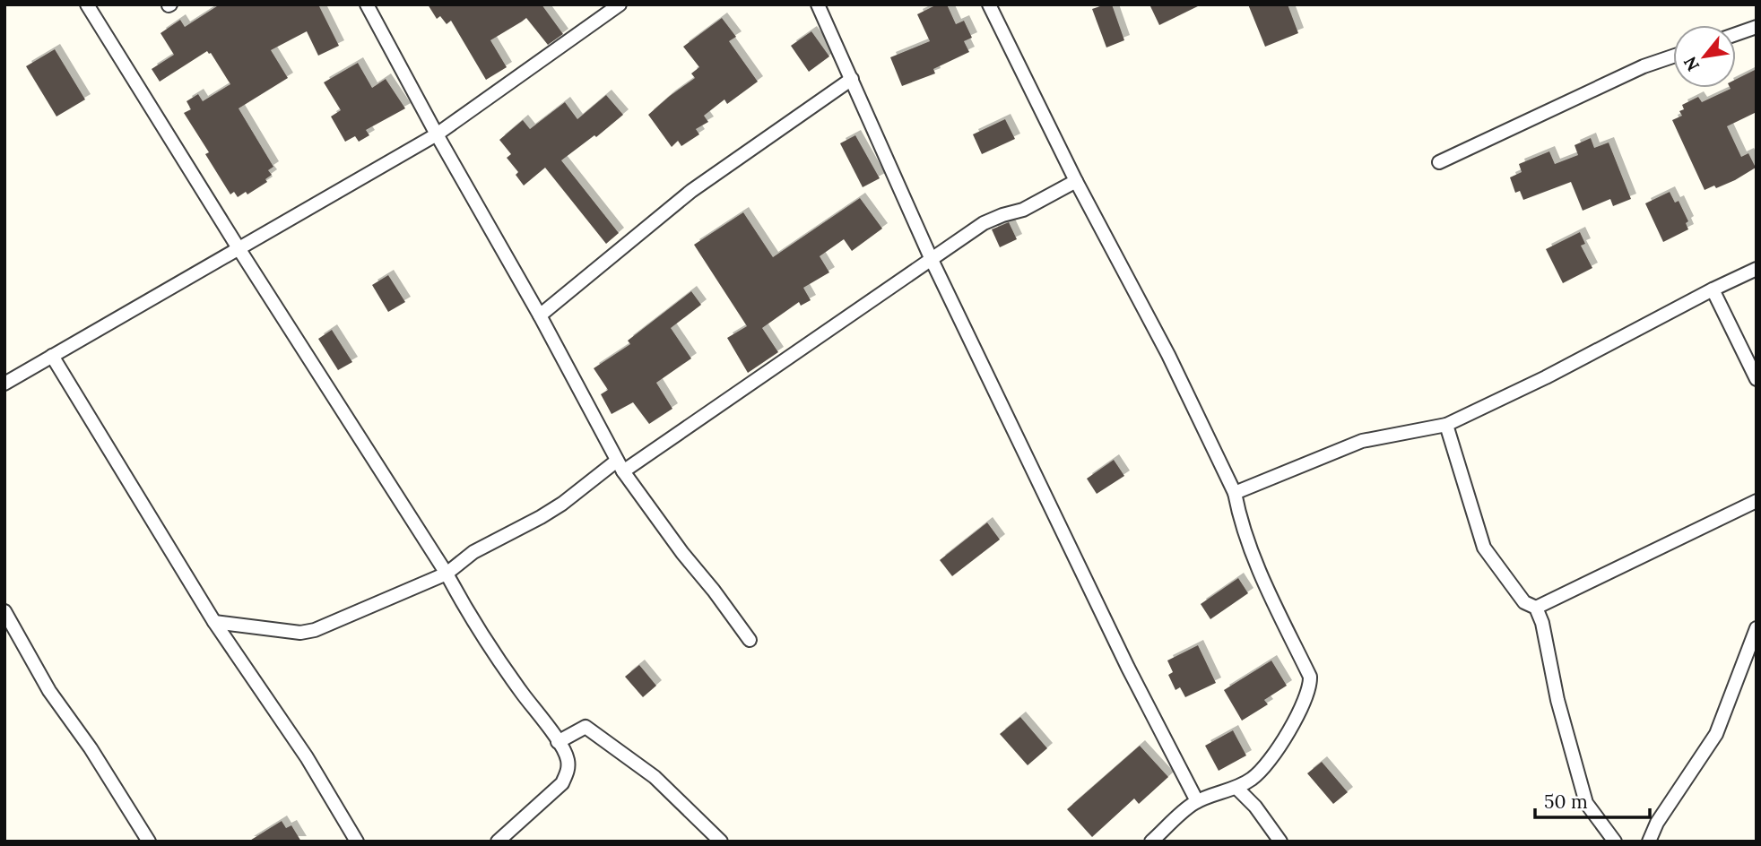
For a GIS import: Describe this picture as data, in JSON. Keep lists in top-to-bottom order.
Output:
{
  "scale_bar": "50 m",
  "north": "bottom left"
}
